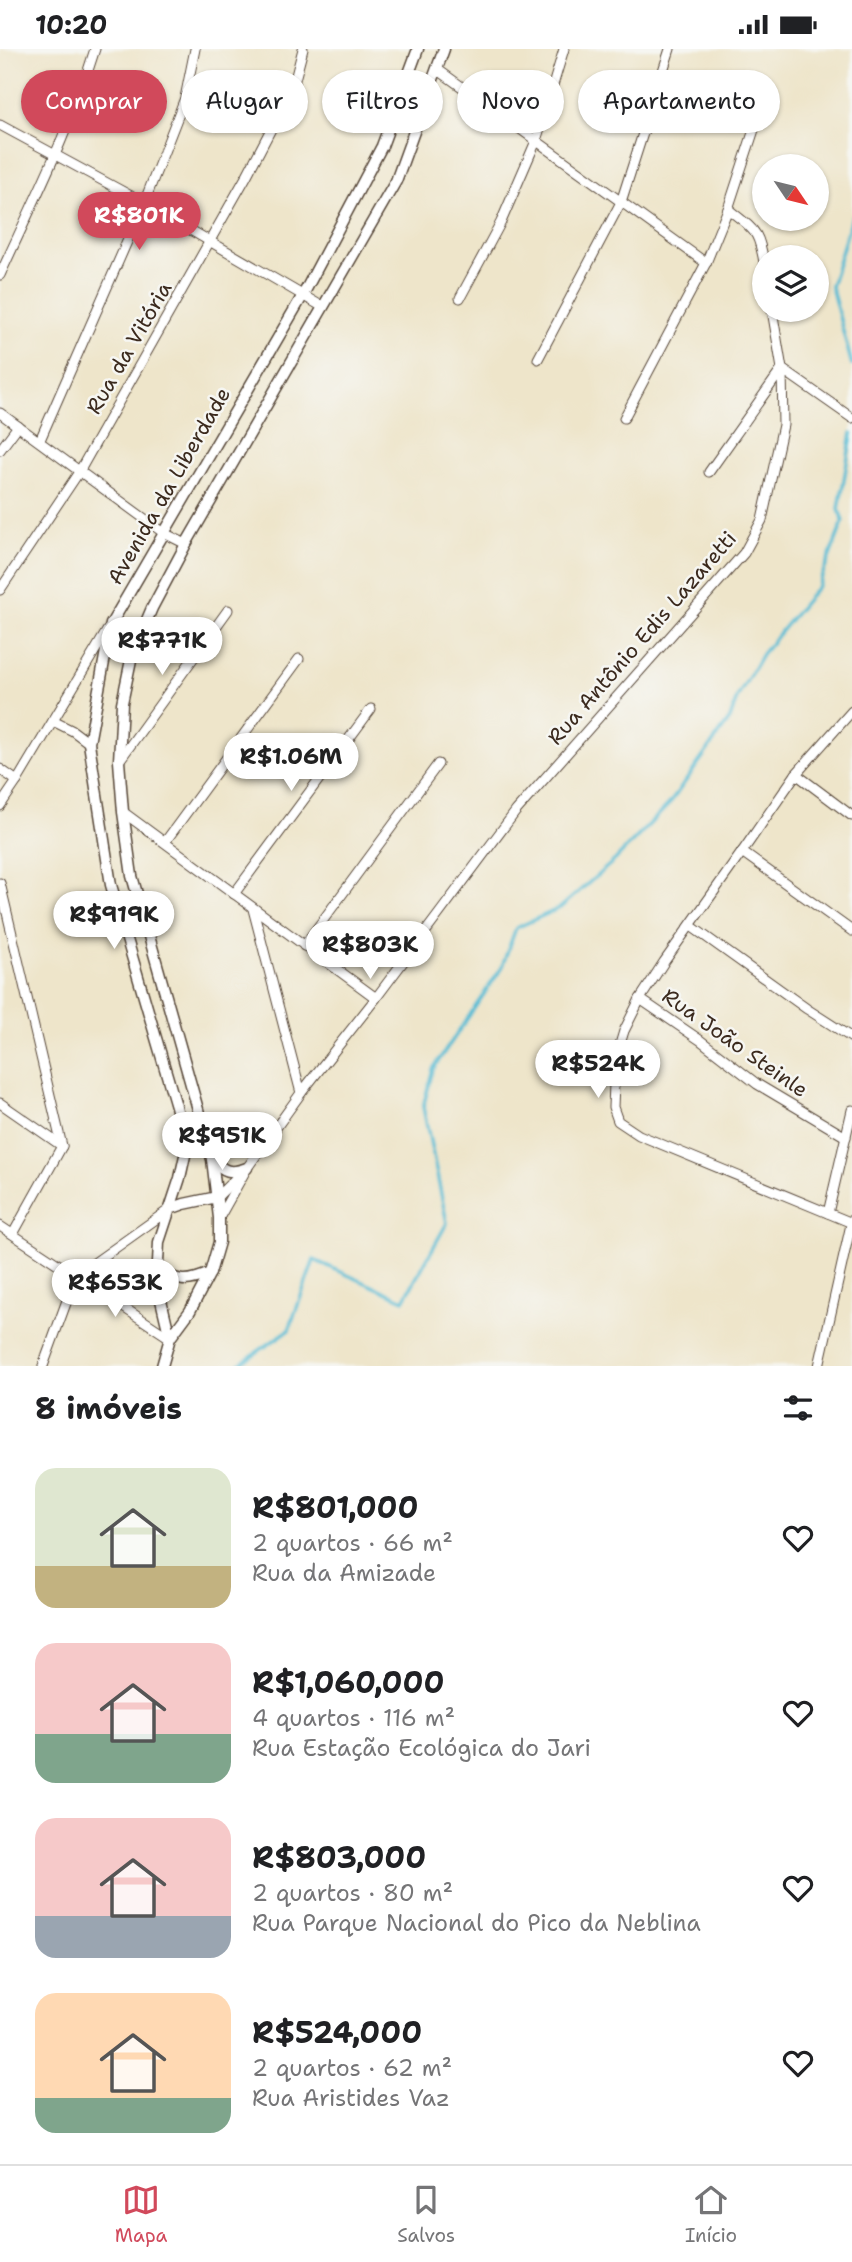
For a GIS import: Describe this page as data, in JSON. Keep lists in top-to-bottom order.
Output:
{
  "streets": {
    "street": [
      "Rua da Vitória",
      "Avenida da Liberdade",
      "Rua Antônio Edis Lazaretti",
      "Rua João Steinle"
    ]
  },
  "north": "bottom right",
  "page": {
    "status": "10:20",
    "chip": [
      "Comprar",
      "Alugar",
      "Filtros",
      "Novo",
      "Apartamento"
    ],
    "price": [
      "R$801K",
      "R$771K",
      "R$1.06M",
      "R$919K",
      "R$803K",
      "R$524K",
      "R$951K",
      "R$653K"
    ],
    "heading": "8 imóveis",
    "list": [
      {
        "name": "R$801,000",
        "note": "2 quartos · 66 m² · Rua da Amizade"
      },
      {
        "name": "R$1,060,000",
        "note": "4 quartos · 116 m² · Rua Estação Ecológica do Jari"
      },
      {
        "name": "R$803,000",
        "note": "2 quartos · 80 m² · Rua Parque Nacional do Pico da Neblina"
      },
      {
        "name": "R$524,000",
        "note": "2 quartos · 62 m² · Rua Aristides Vaz"
      }
    ],
    "tabs": ["Mapa", "Salvos", "Início"]
  }
}
